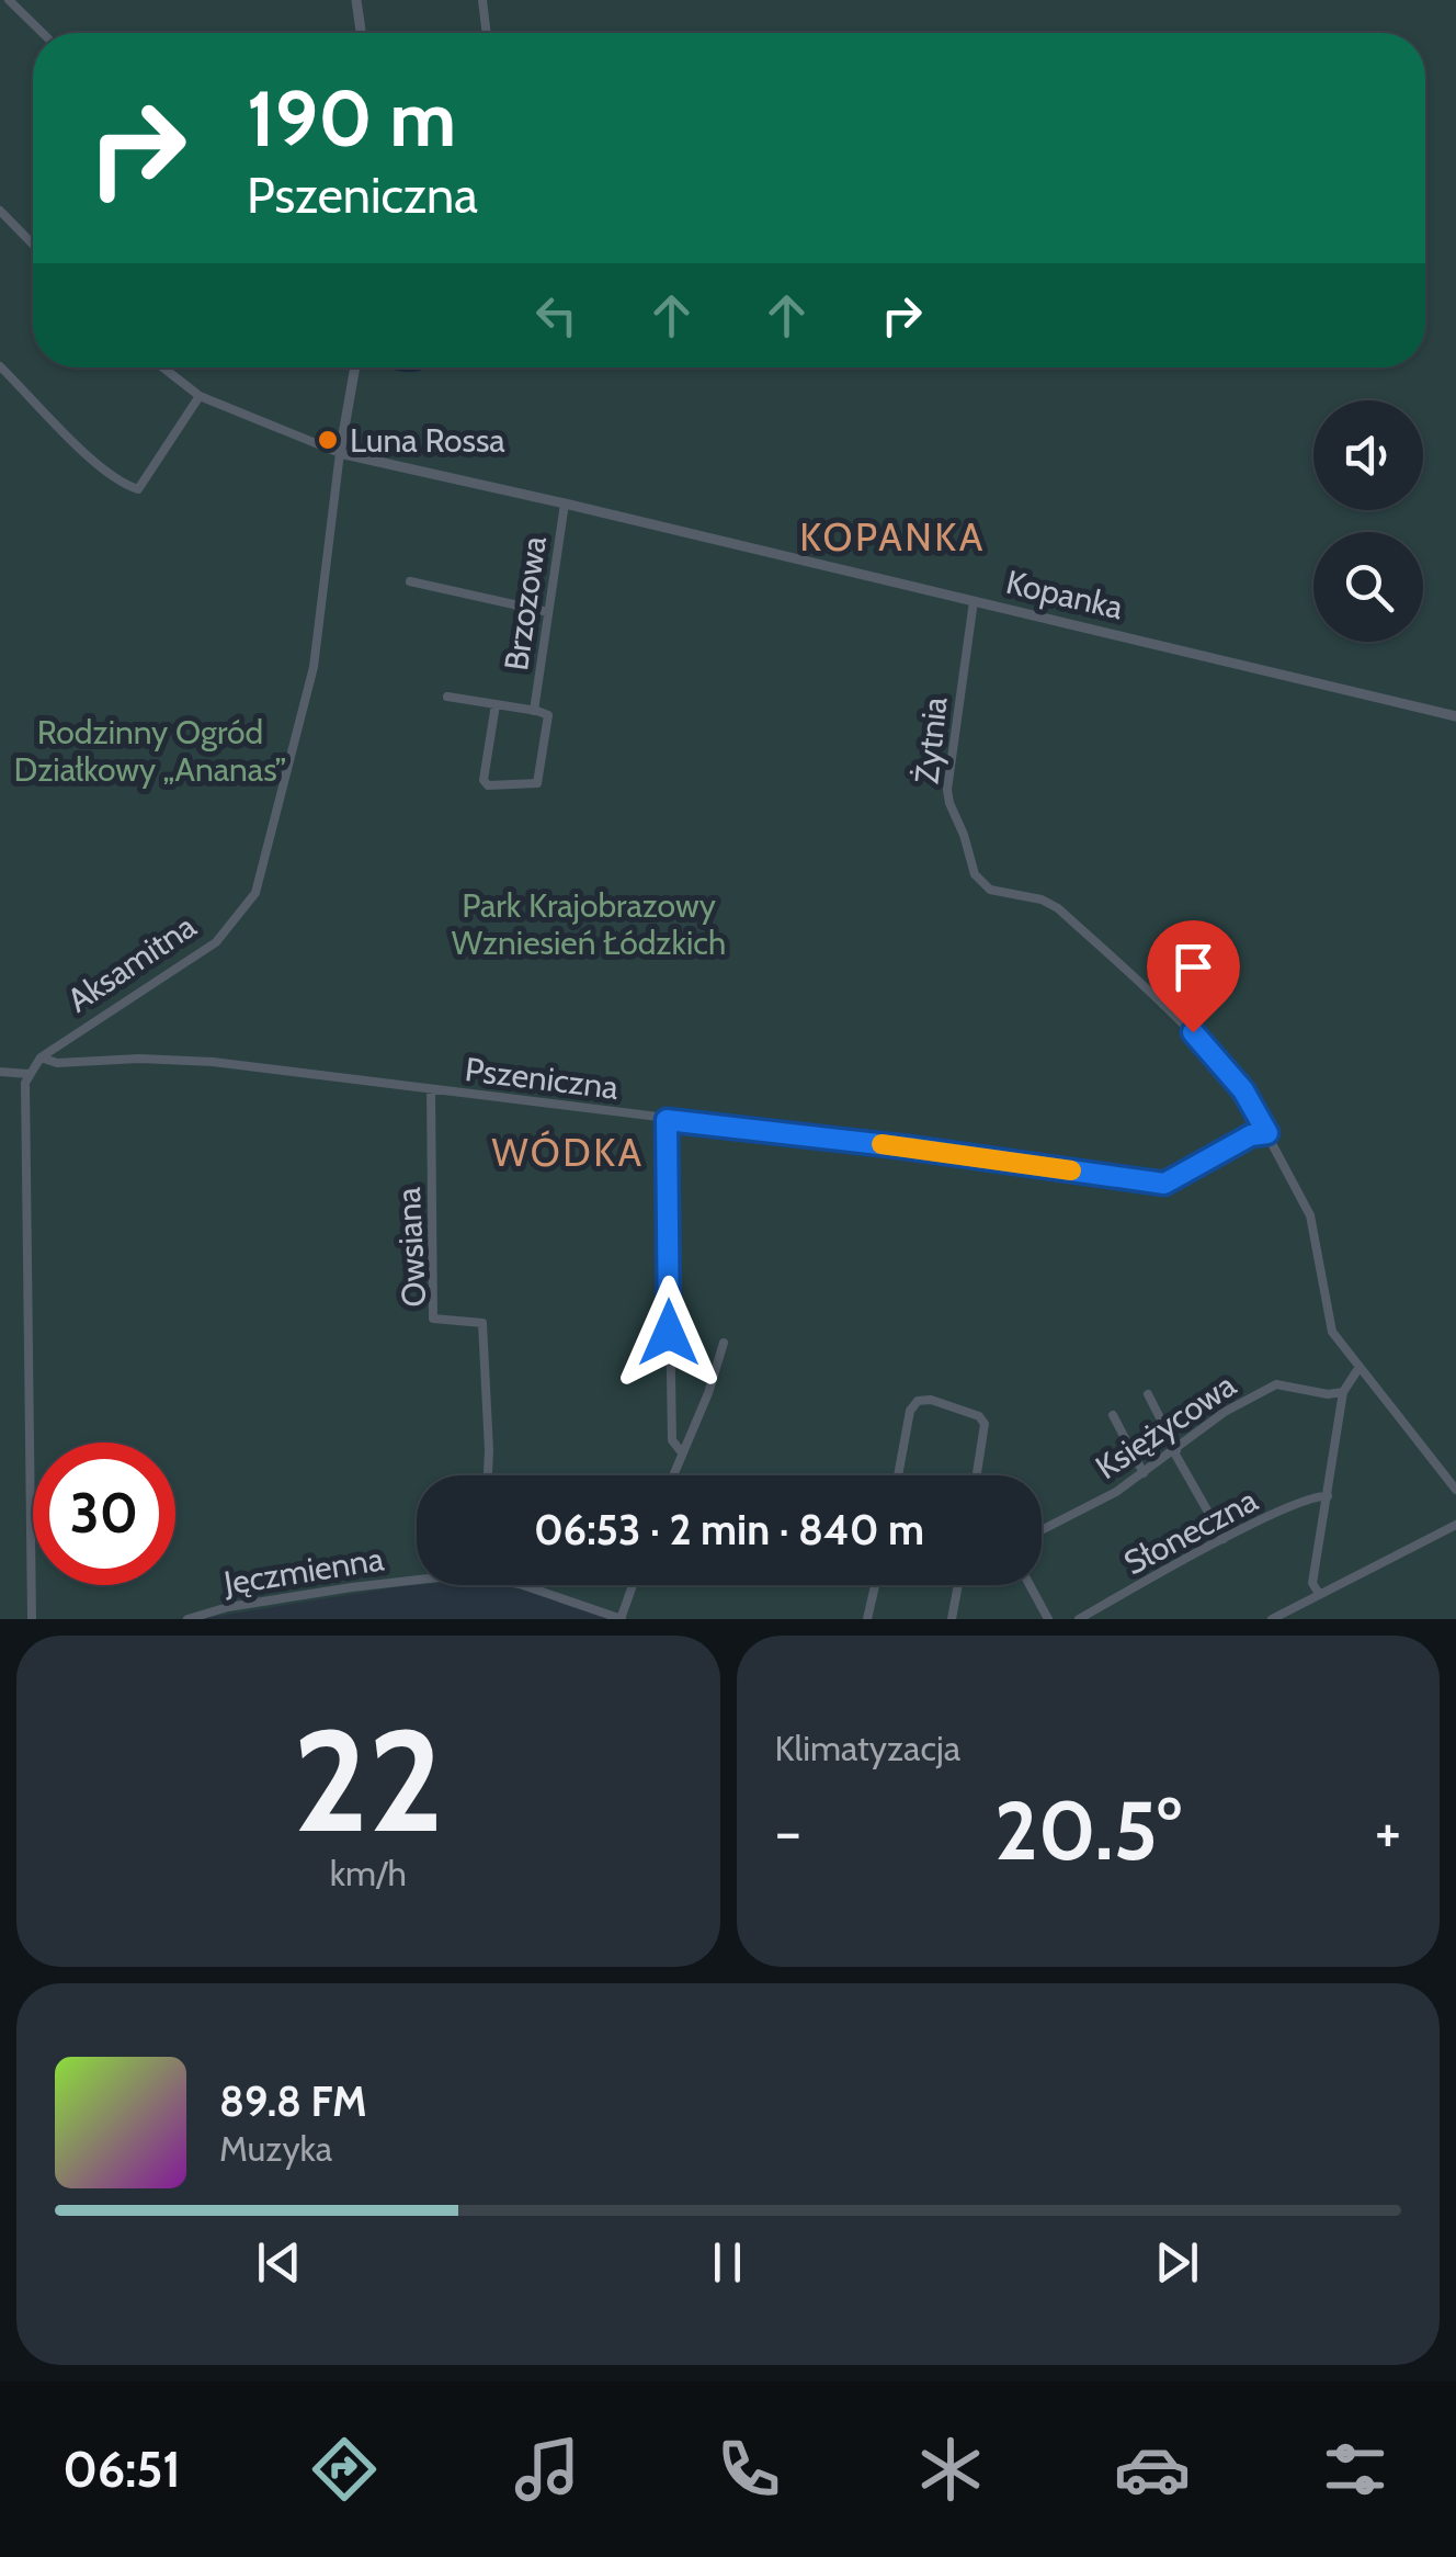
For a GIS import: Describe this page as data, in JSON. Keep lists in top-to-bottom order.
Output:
{
  "streets": {
    "street": [
      "Kopanka",
      "Brzozowa",
      "Żytnia",
      "Aksamitna",
      "Pszeniczna",
      "Owsiana",
      "Księżycowa",
      "Słoneczna",
      "Jęczmienna"
    ]
  },
  "crossings": [
    ["Kopanka", "Brzozowa"],
    ["Kopanka", "Żytnia"],
    ["Kopanka", "Aksamitna"],
    ["Żytnia", "Pszeniczna"],
    ["Aksamitna", "Pszeniczna"],
    ["Pszeniczna", "Owsiana"]
  ],
  "districts": ["KOPANKA", "WÓDKA"],
  "parks": ["Rodzinny Ogród Działkowy „Ananas”", "Park Krajobrazowy Wzniesień Łódzkich"],
  "places": ["Luna Rossa"],
  "page": {
    "turn": ["190 m", "Pszeniczna"],
    "limit": "30",
    "trip": "06:53 · 2 min · 840 m",
    "tile": [
      ["22", "km/h"],
      "Klimatyzacja"
    ],
    "heat": ["−", "20.5°", "+"],
    "song": ["89.8 FM", "Muzyka"],
    "tabs": "06:51"
  }
}
